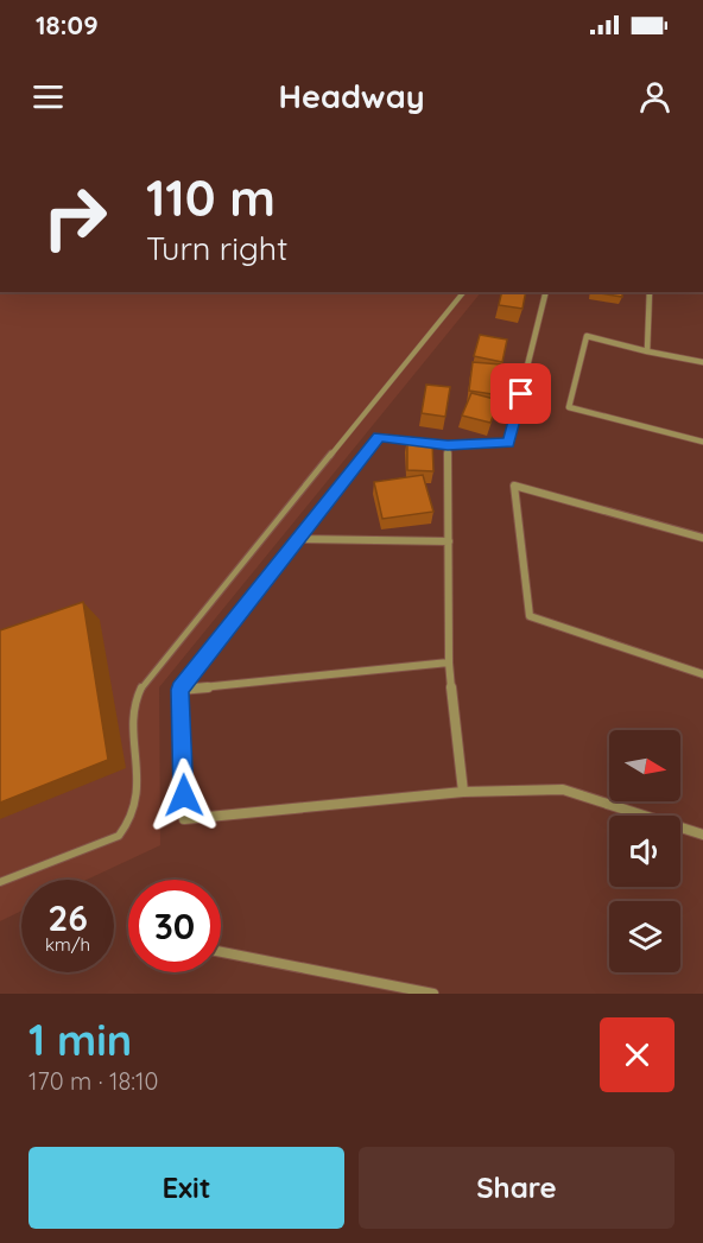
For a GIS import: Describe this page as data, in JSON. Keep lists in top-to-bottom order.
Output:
{
  "north": "right",
  "page": {
    "status": "18:09",
    "header": "Headway",
    "turn": ["110 m", "Turn right"],
    "speed": "26 km/h",
    "limit": "30",
    "heading": ["1 min", "170 m · 18:10"],
    "buttons": ["Exit", "Share"]
  }
}
